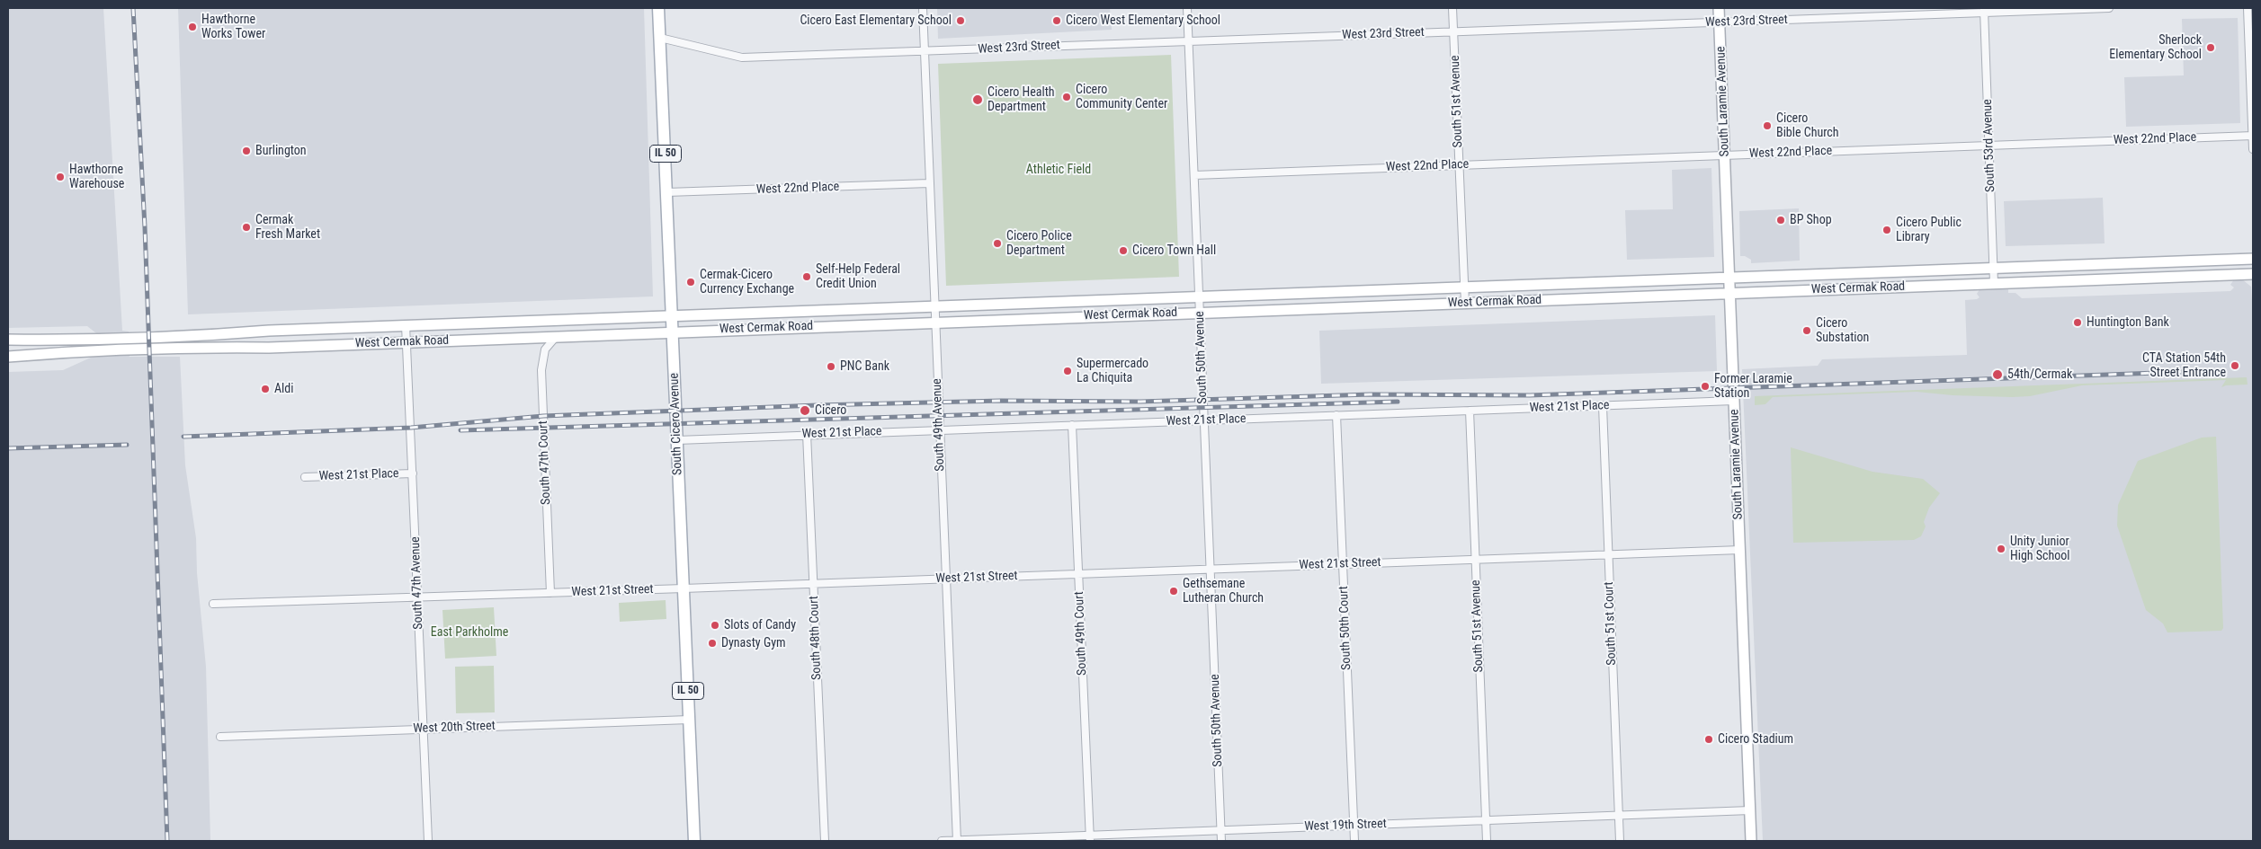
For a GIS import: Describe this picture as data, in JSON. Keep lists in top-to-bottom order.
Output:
{
  "streets": {
    "main road": [
      "South Laramie Avenue",
      "IL 50",
      "West Cermak Road",
      "South Cicero Avenue"
    ],
    "street": [
      "West 23rd Street",
      "South 51st Avenue",
      "West 22nd Place",
      "South 53rd Avenue",
      "South 50th Avenue",
      "West 21st Place",
      "South 49th Avenue",
      "South 47th Court",
      "West 21st Street",
      "South 47th Avenue",
      "South 51st Court",
      "South 50th Court",
      "South 49th Court",
      "South 48th Court",
      "West 20th Street",
      "West 19th Street"
    ]
  },
  "crossings": [
    ["West 23rd Street", "South 51st Avenue"],
    ["West 23rd Street", "South Laramie Avenue"],
    ["West 23rd Street", "South 53rd Avenue"],
    ["West 23rd Street", "South 50th Avenue"],
    ["West 23rd Street", "South Cicero Avenue"],
    ["West 23rd Street", "South 49th Avenue"],
    ["South 51st Avenue", "West 22nd Place"],
    ["South 51st Avenue", "West Cermak Road"],
    ["South 51st Avenue", "West 21st Place"],
    ["South 51st Avenue", "West 21st Street"],
    ["South 51st Avenue", "West 19th Street"],
    ["South Laramie Avenue", "West 22nd Place"],
    ["South Laramie Avenue", "West Cermak Road"],
    ["South Laramie Avenue", "West 21st Place"],
    ["South Laramie Avenue", "West 21st Street"],
    ["South Laramie Avenue", "West 19th Street"],
    ["West 22nd Place", "South 53rd Avenue"],
    ["West 22nd Place", "South 50th Avenue"],
    ["West 22nd Place", "South Cicero Avenue"],
    ["West 22nd Place", "South 49th Avenue"],
    ["South 53rd Avenue", "West Cermak Road"],
    ["West Cermak Road", "South 50th Avenue"],
    ["West Cermak Road", "South Cicero Avenue"],
    ["West Cermak Road", "South 49th Avenue"],
    ["West Cermak Road", "South 47th Court"],
    ["West Cermak Road", "South 47th Avenue"],
    ["South 50th Avenue", "West 21st Place"],
    ["South 50th Avenue", "West 21st Street"],
    ["South 50th Avenue", "West 19th Street"],
    ["West 21st Place", "South Cicero Avenue"],
    ["West 21st Place", "South 49th Avenue"],
    ["West 21st Place", "South 47th Avenue"],
    ["West 21st Place", "South 51st Court"],
    ["West 21st Place", "South 50th Court"],
    ["West 21st Place", "South 49th Court"],
    ["West 21st Place", "South 48th Court"],
    ["South Cicero Avenue", "West 21st Street"],
    ["South Cicero Avenue", "West 20th Street"],
    ["South 49th Avenue", "West 21st Street"],
    ["South 49th Avenue", "West 19th Street"],
    ["South 47th Court", "West 21st Street"],
    ["West 21st Street", "South 47th Avenue"],
    ["West 21st Street", "South 51st Court"],
    ["West 21st Street", "South 50th Court"],
    ["West 21st Street", "South 49th Court"],
    ["West 21st Street", "South 48th Court"],
    ["South 47th Avenue", "West 20th Street"],
    ["South 51st Court", "West 19th Street"],
    ["South 50th Court", "West 19th Street"],
    ["South 49th Court", "West 19th Street"]
  ],
  "parks": ["Athletic Field", "East Parkholme"],
  "places": [
    "Cicero East Elementary School",
    "Cicero West Elementary School",
    "Hawthorne Works Tower",
    "Sherlock Elementary School",
    "Cicero Community Center",
    "Cicero Health Department",
    "Cicero Bible Church",
    "Burlington",
    "Hawthorne Warehouse",
    "BP Shop",
    "Cermak Fresh Market",
    "Cicero Public Library",
    "Cicero Police Department",
    "Cicero Town Hall",
    "Self-Help Federal Credit Union",
    "Cermak-Cicero Currency Exchange",
    "Huntington Bank",
    "Cicero Substation",
    "CTA Station 54th Street Entrance",
    "PNC Bank",
    "Supermercado La Chiquita",
    "54th/Cermak",
    "Former Laramie Station",
    "Aldi",
    "Cicero",
    "Unity Junior High School",
    "Gethsemane Lutheran Church",
    "Slots of Candy",
    "Dynasty Gym",
    "Cicero Stadium"
  ]
}
